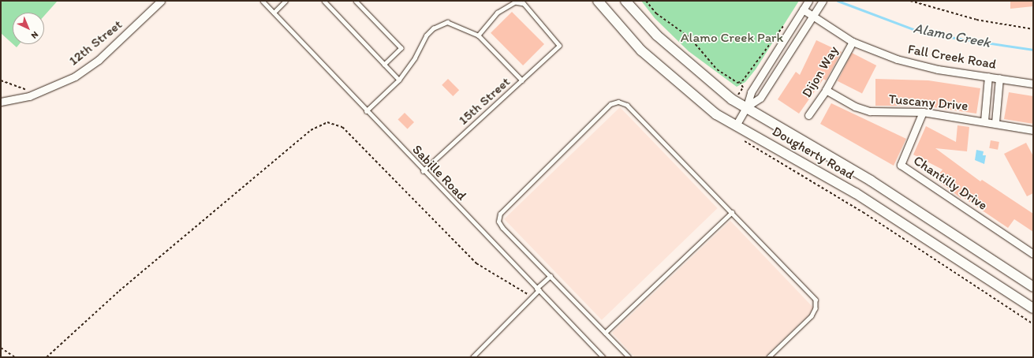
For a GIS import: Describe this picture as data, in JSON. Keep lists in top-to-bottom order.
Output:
{
  "streets": {
    "main road": ["Dougherty Road"],
    "street": [
      "12th Street",
      "Fall Creek Road",
      "Dijon Way",
      "Tuscany Drive",
      "Chantilly Drive"
    ],
    "lane": ["15th Street", "Sabille Road"]
  },
  "crossings": [
    ["Fall Creek Road", "Dijon Way"],
    ["Dijon Way", "Tuscany Drive"],
    ["15th Street", "Sabille Road"],
    ["Tuscany Drive", "Chantilly Drive"]
  ],
  "water": ["Alamo Creek"],
  "parks": ["Alamo Creek Park"],
  "north": "bottom right"
}
